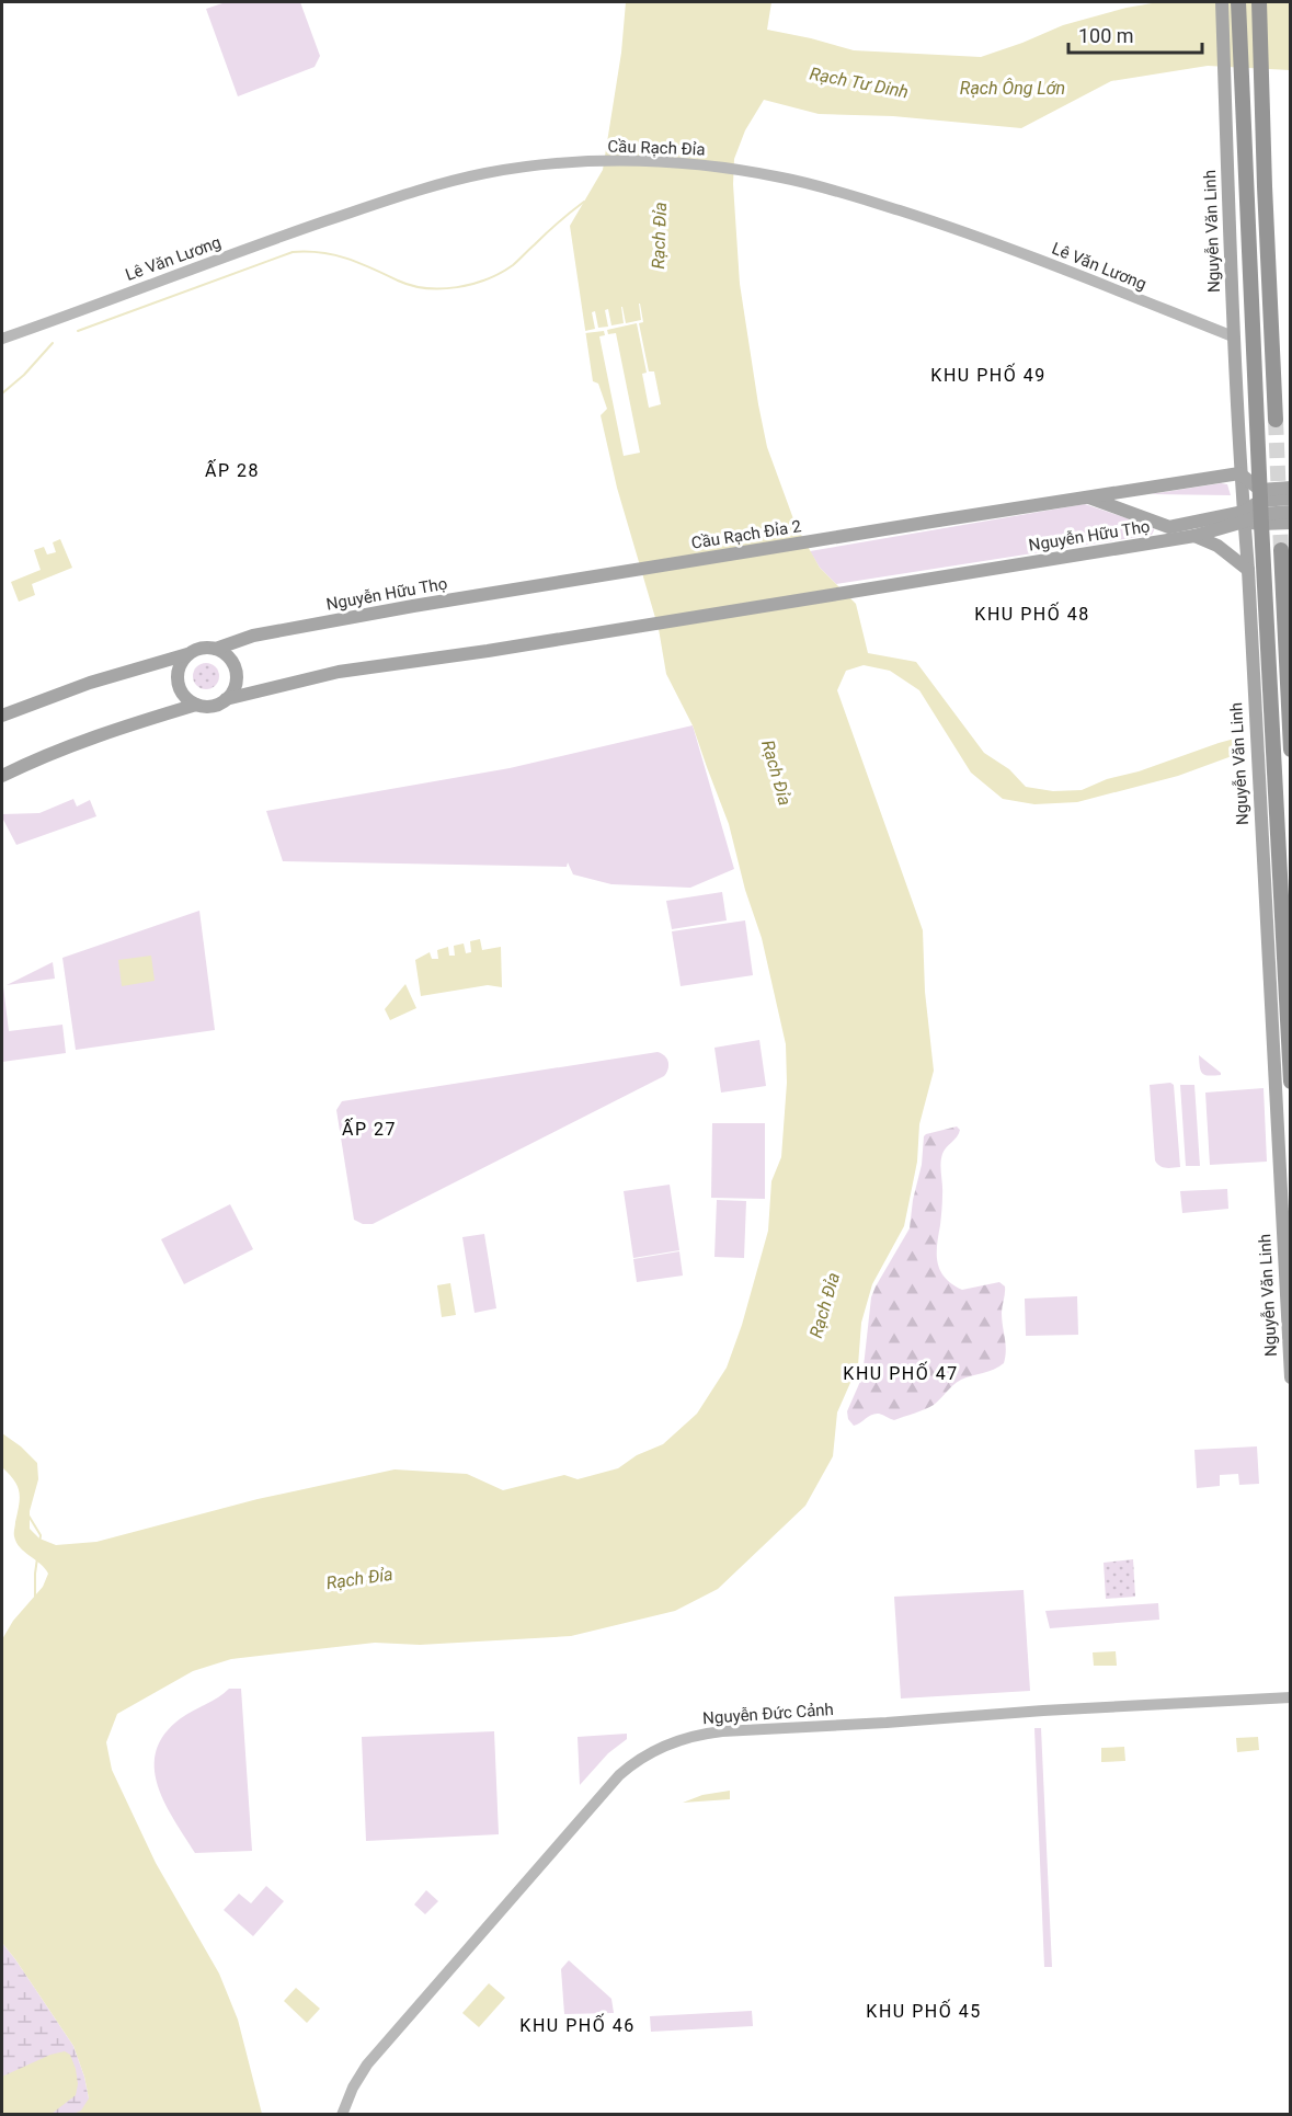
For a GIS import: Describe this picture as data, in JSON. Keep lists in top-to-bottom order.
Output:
{
  "streets": {
    "highway": ["Nguyễn Văn Linh"],
    "main road": [
      "Cầu Rạch Đỉa",
      "Lê Văn Lương",
      "Cầu Rạch Đỉa 2",
      "Nguyễn Hữu Thọ",
      "Nguyễn Đức Cảnh"
    ]
  },
  "crossings": [
    ["Cầu Rạch Đỉa", "Lê Văn Lương"],
    ["Nguyễn Văn Linh", "Lê Văn Lương"],
    ["Nguyễn Văn Linh", "Nguyễn Hữu Thọ"],
    ["Cầu Rạch Đỉa 2", "Nguyễn Hữu Thọ"]
  ],
  "districts": [
    "KHU PHỐ 49",
    "ẤP 28",
    "KHU PHỐ 48",
    "ẤP 27",
    "KHU PHỐ 47",
    "KHU PHỐ 45",
    "KHU PHỐ 46"
  ],
  "water": ["Rạch Tư Dinh", "Rạch Ông Lớn", "Rạch Đỉa"],
  "scale_bar": "100 m"
}
